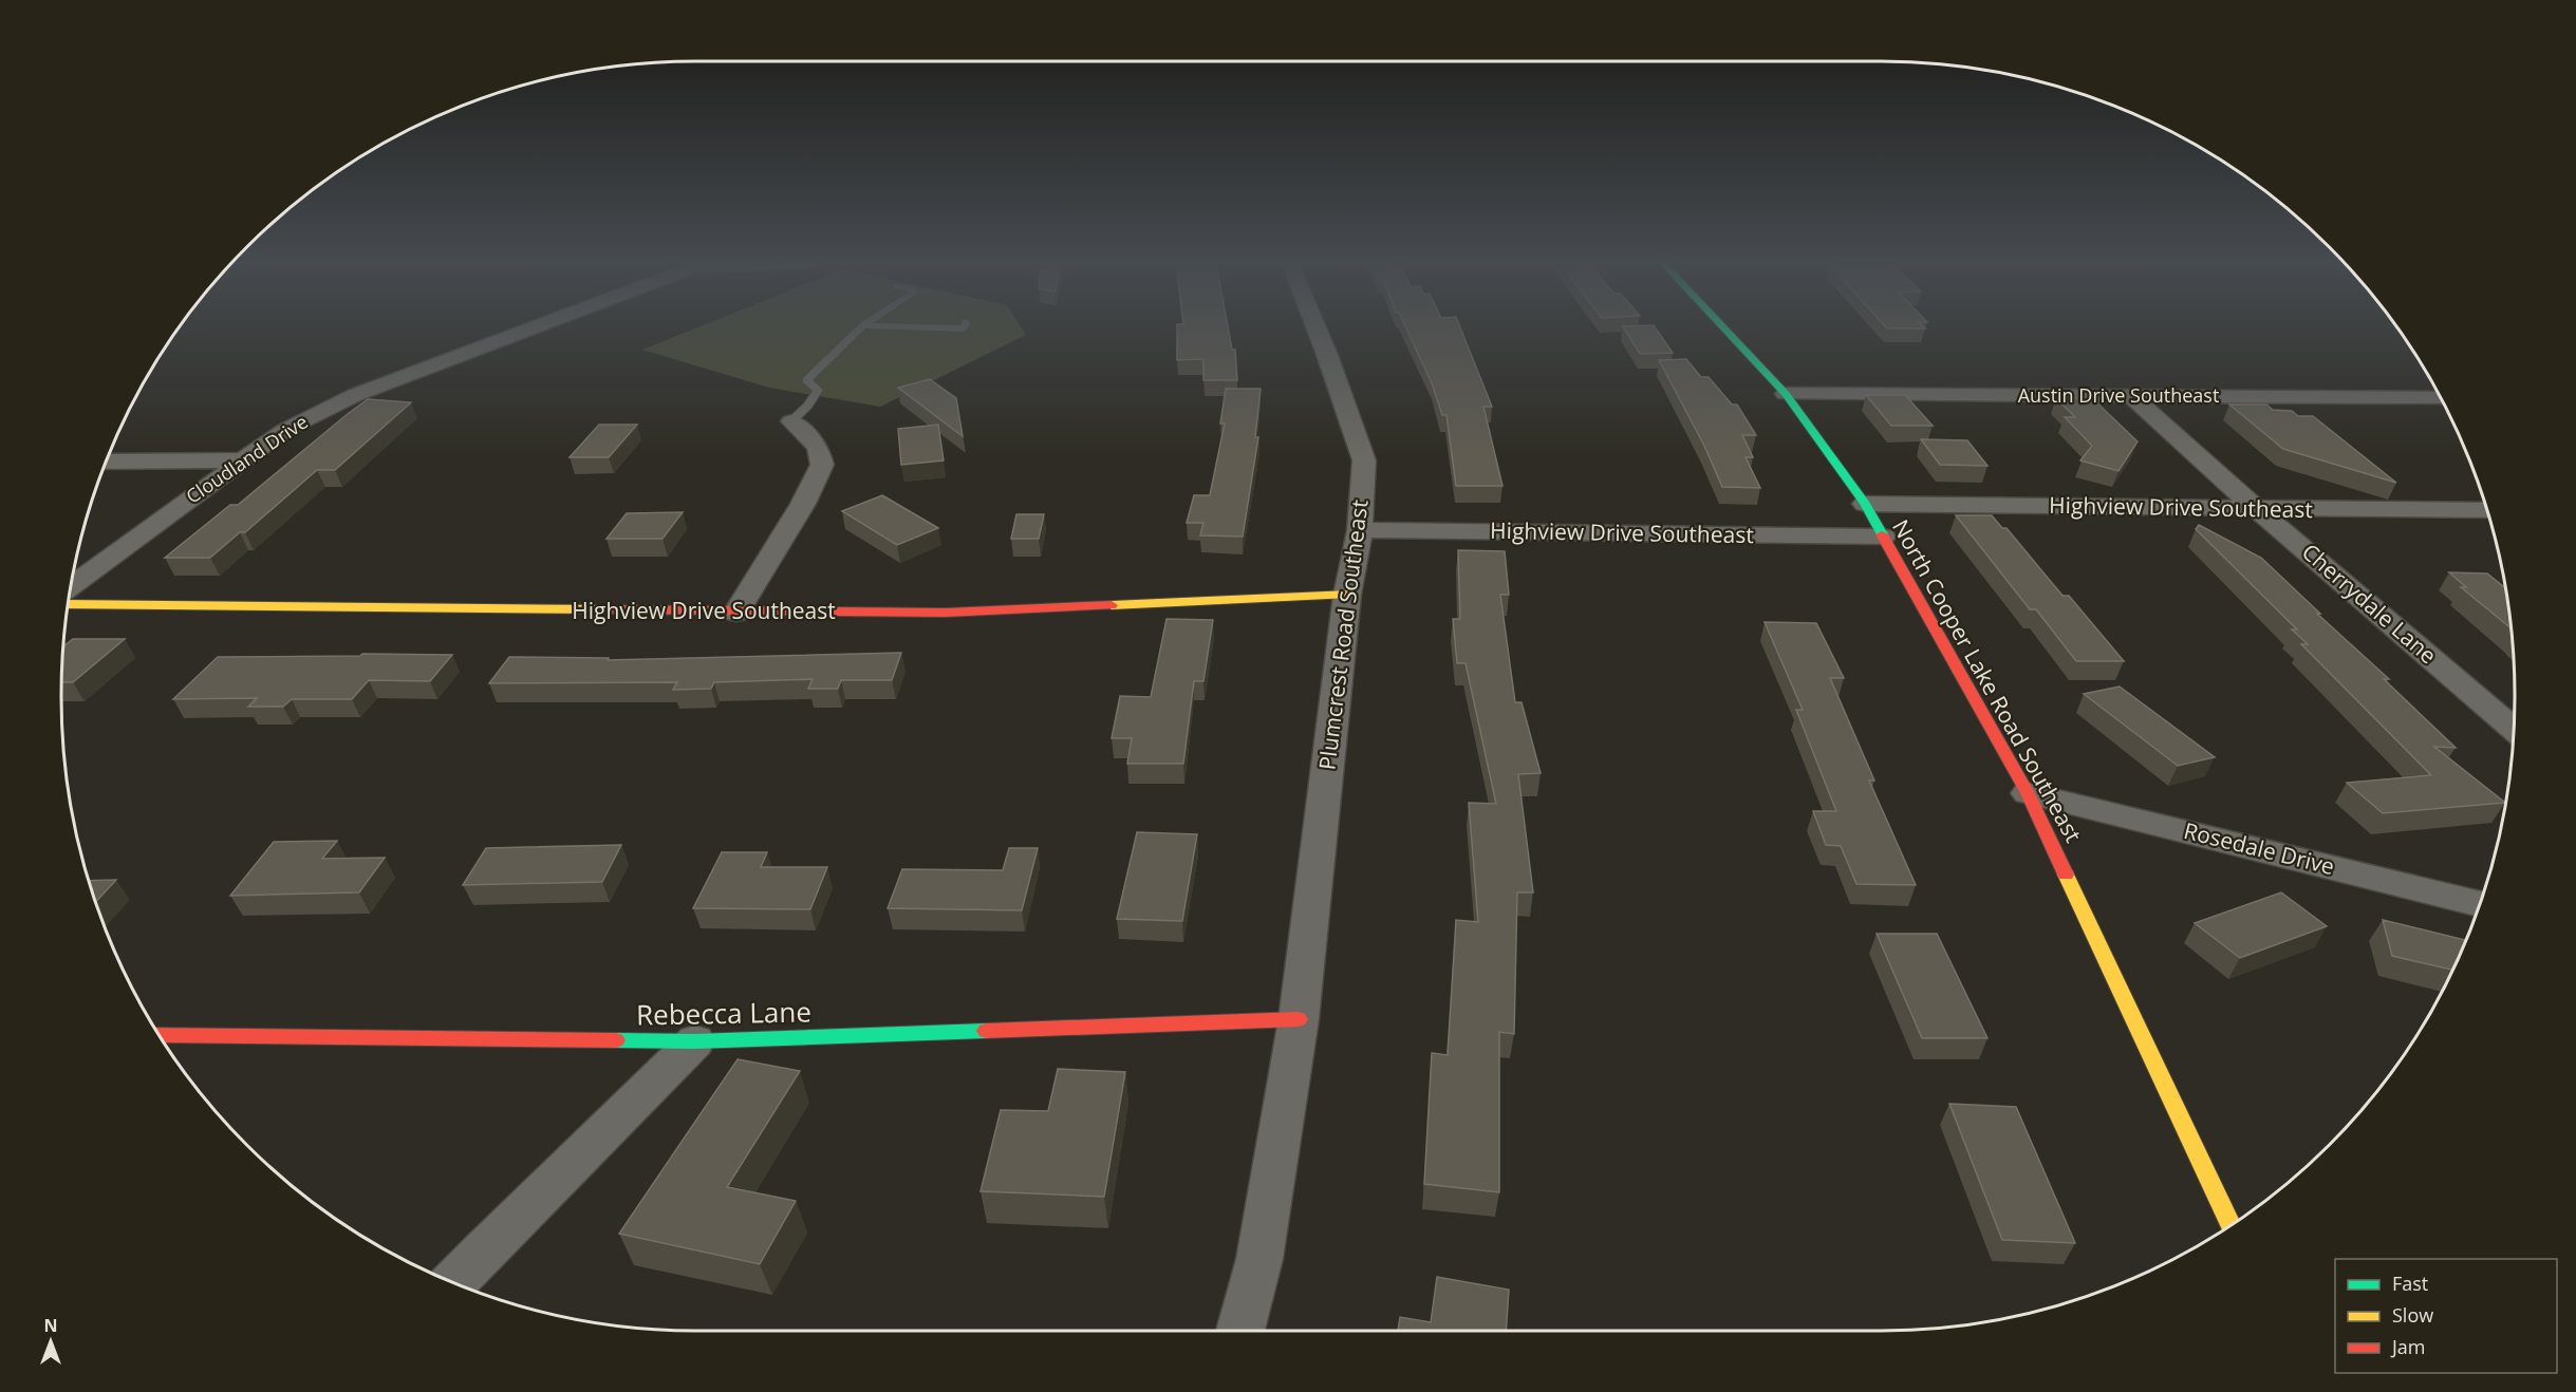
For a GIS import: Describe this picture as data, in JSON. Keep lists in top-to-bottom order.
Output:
{
  "streets": {
    "street": [
      "Austin Drive Southeast",
      "Cloudland Drive",
      "Highview Drive Southeast",
      "Cherrydale Lane",
      "Plumcrest Road Southeast",
      "North Cooper Lake Road Southeast",
      "Rosedale Drive",
      "Rebecca Lane"
    ]
  },
  "crossings": [
    ["Austin Drive Southeast", "Cherrydale Lane"],
    ["Austin Drive Southeast", "North Cooper Lake Road Southeast"],
    ["Highview Drive Southeast", "Cherrydale Lane"],
    ["Highview Drive Southeast", "Plumcrest Road Southeast"],
    ["Highview Drive Southeast", "North Cooper Lake Road Southeast"],
    ["Plumcrest Road Southeast", "Rebecca Lane"],
    ["North Cooper Lake Road Southeast", "Rosedale Drive"]
  ],
  "legend": ["Fast", "Slow", "Jam"],
  "north": "top"
}
